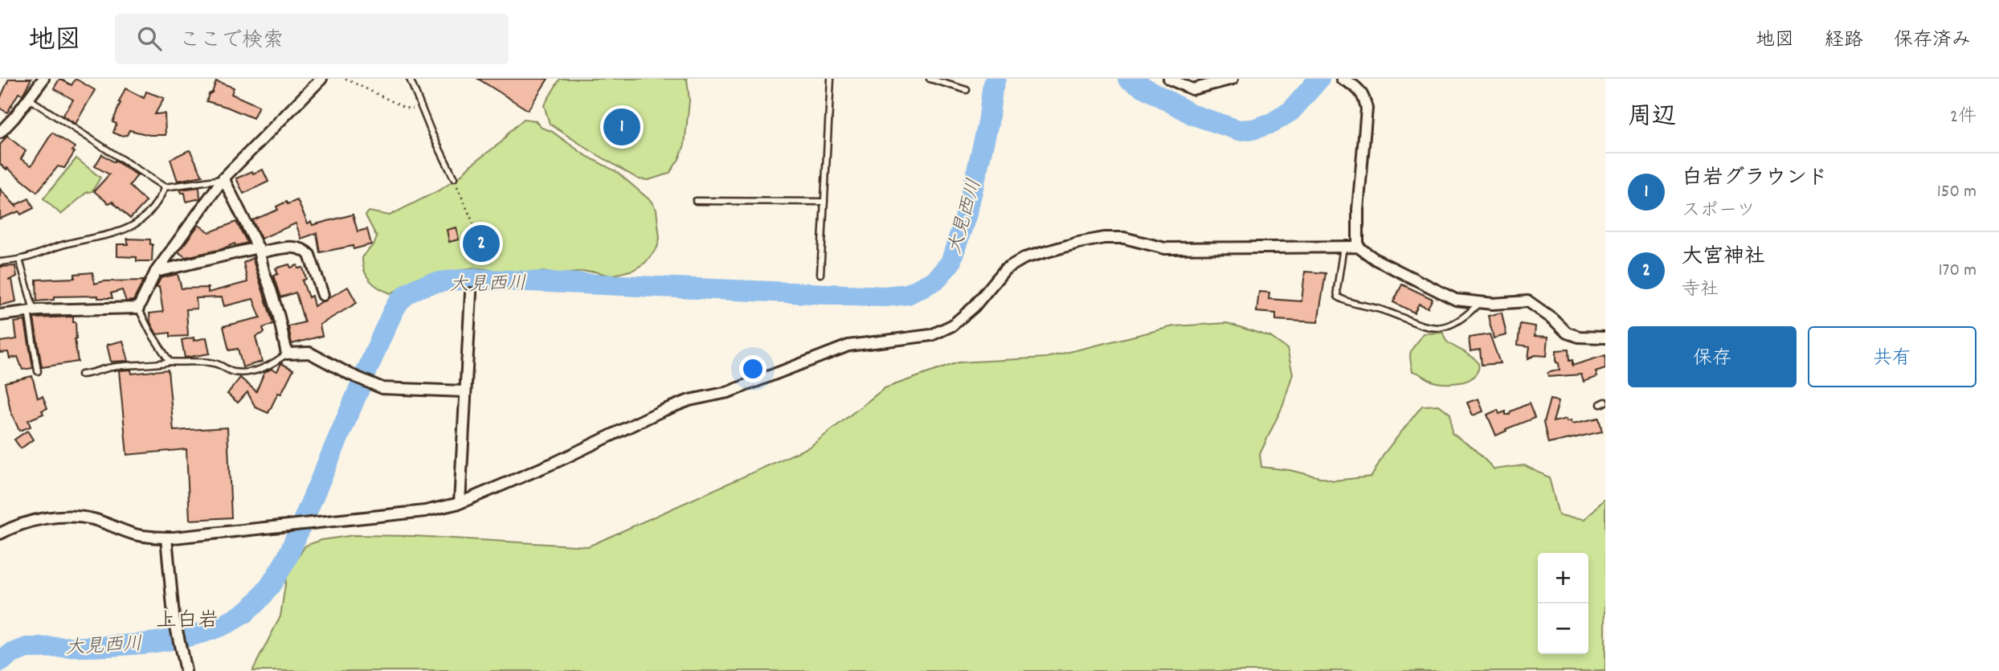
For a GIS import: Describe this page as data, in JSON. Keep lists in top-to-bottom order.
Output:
{
  "districts": ["上白岩"],
  "water": ["大見西川"],
  "page": {
    "header": "地図",
    "search": "ここで検索",
    "nav": ["地図", "経路", "保存済み"],
    "heading": ["周辺", "2件"],
    "pins": ["1", "2"],
    "list": [
      {
        "mark": "1",
        "name": "白岩グラウンド",
        "note": "スポーツ",
        "value": "150 m"
      },
      {
        "mark": "2",
        "name": "大宮神社",
        "note": "寺社",
        "value": "170 m"
      }
    ],
    "buttons": ["保存", "共有"],
    "map_buttons": ["+", "−"]
  }
}
